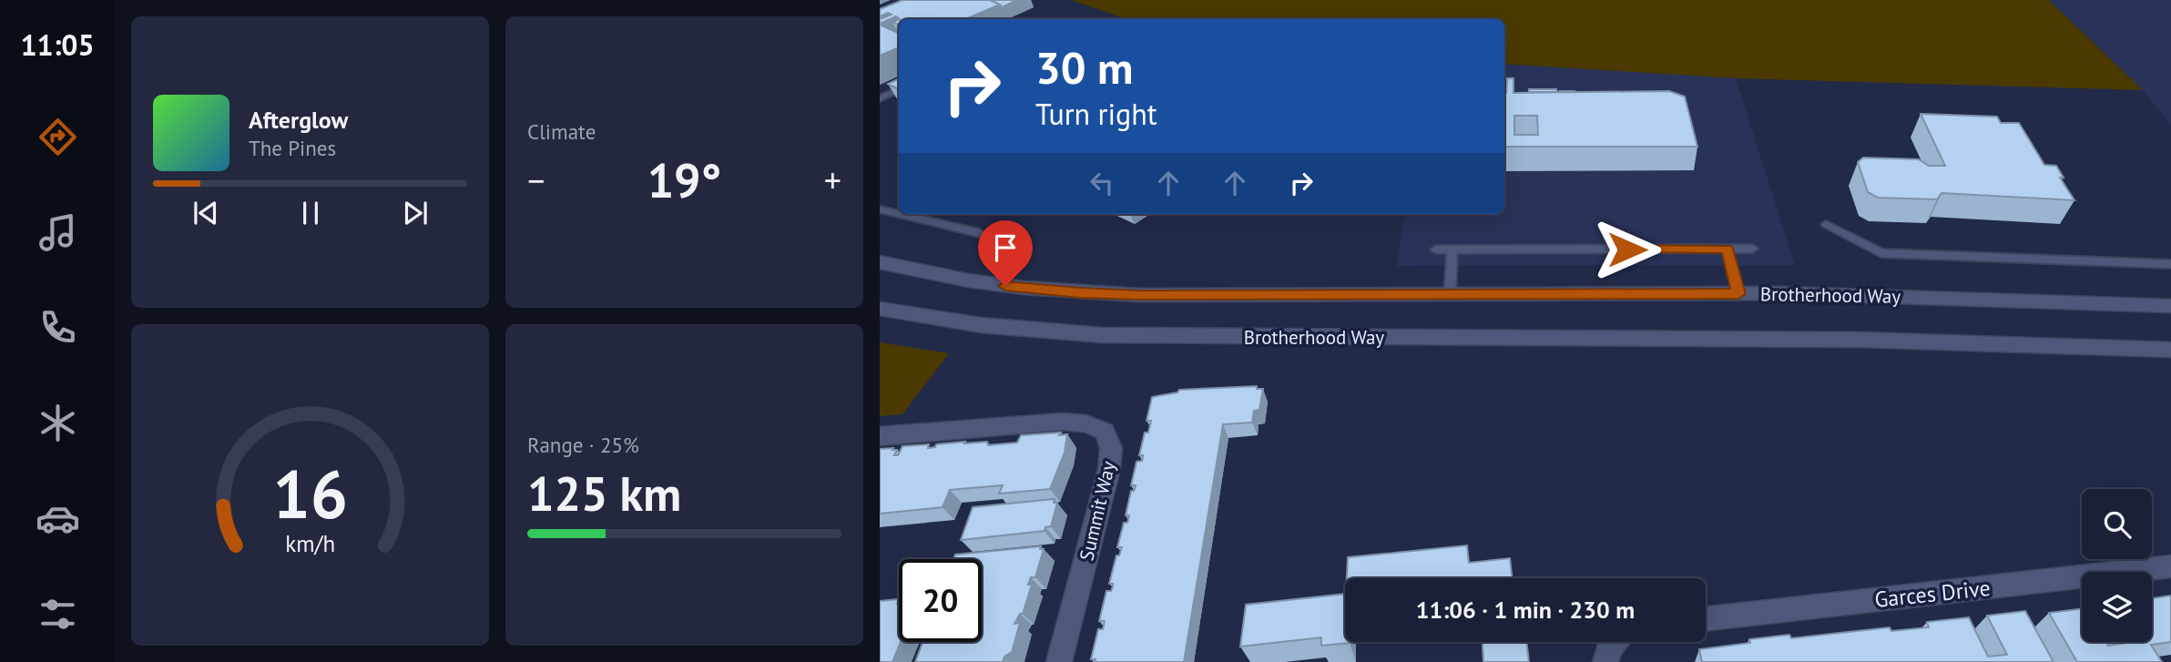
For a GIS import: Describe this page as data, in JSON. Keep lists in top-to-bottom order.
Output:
{
  "streets": {
    "main road": ["Brotherhood Way", "Summit Way", "Garces Drive"]
  },
  "page": {
    "tabs": "11:05",
    "tile": [
      "Climate",
      ["Range · 25%", "125 km"]
    ],
    "turn": ["30 m", "Turn right"],
    "song": ["Afterglow", "The Pines"],
    "heat": ["−", "19°", "+"],
    "limit": "20",
    "trip": "11:06 · 1 min · 230 m",
    "gauge": ["16", "km/h"]
  }
}
